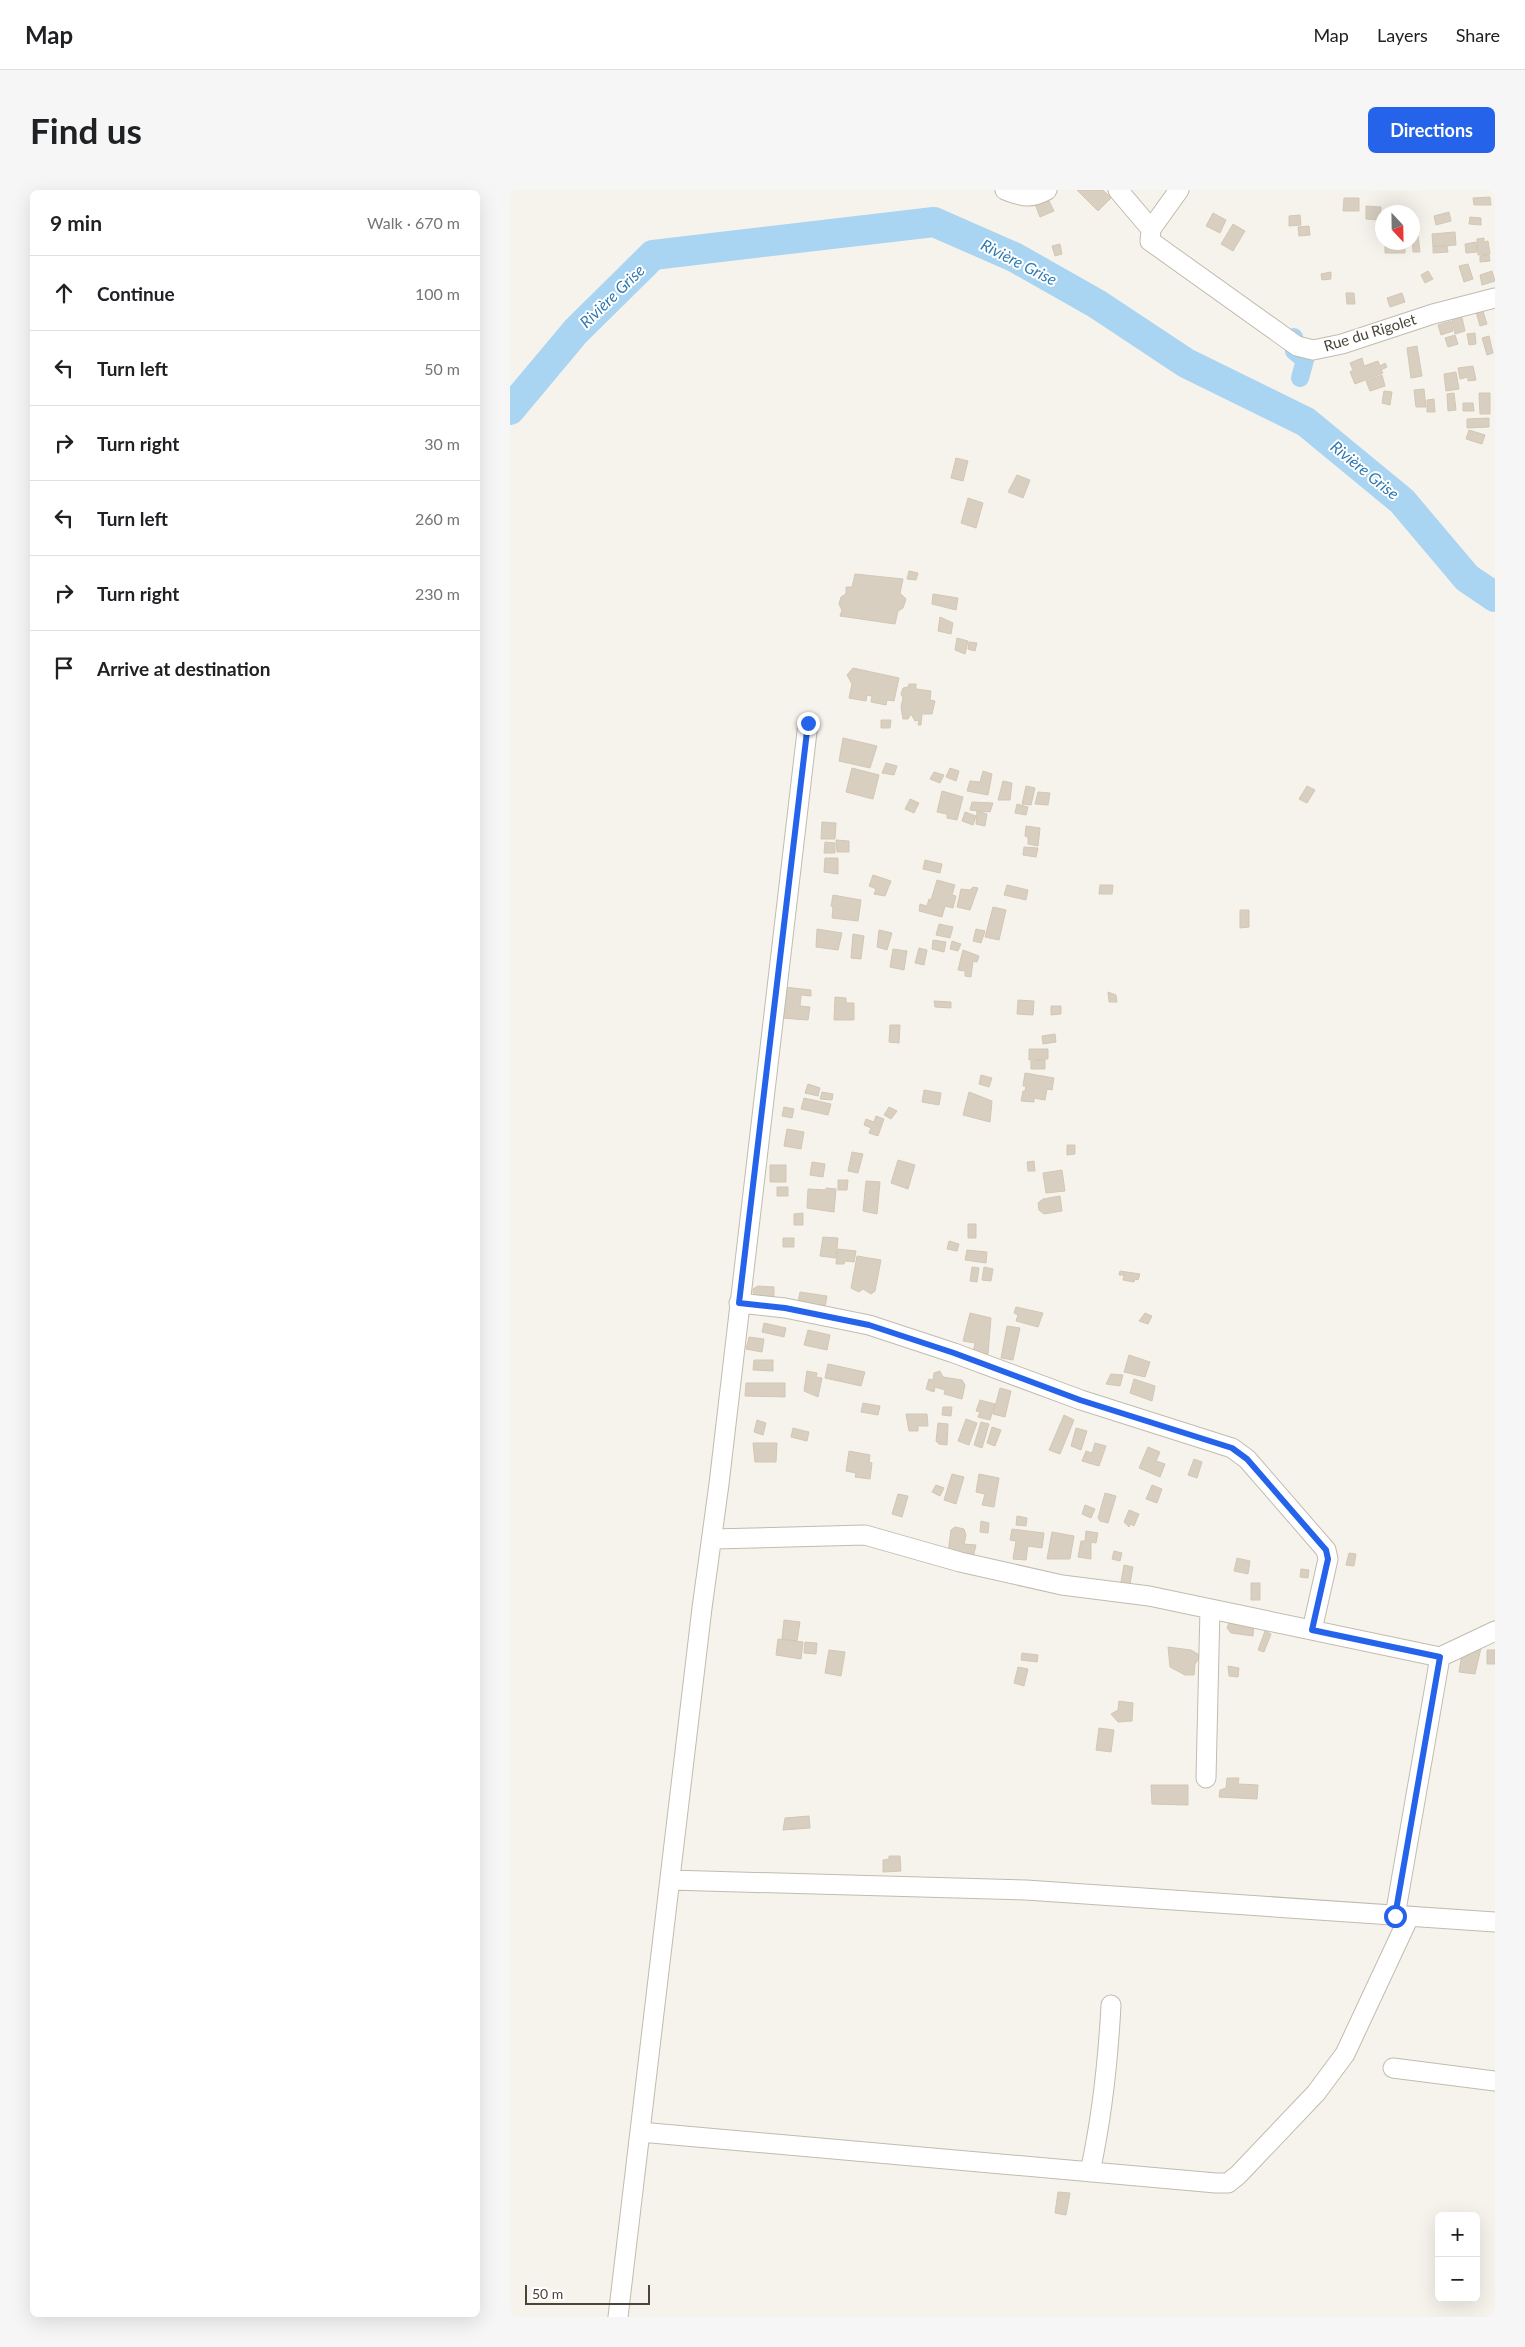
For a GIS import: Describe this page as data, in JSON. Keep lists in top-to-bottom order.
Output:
{
  "streets": {
    "street": ["Rue du Rigolet"]
  },
  "water": ["Rivière Grise"],
  "scale_bar": "50 m",
  "north": "bottom",
  "page": {
    "header": "Map",
    "nav": ["Map", "Layers", "Share"],
    "buttons": "Directions",
    "title": "Find us",
    "heading": ["9 min", "Walk · 670 m"],
    "list": [
      ["Continue", "100 m"],
      ["Turn left", "50 m"],
      ["Turn right", "30 m"],
      ["Turn left", "260 m"],
      ["Turn right", "230 m"],
      "Arrive at destination"
    ],
    "map_buttons": ["+", "−"],
    "scale": "50 m"
  }
}
